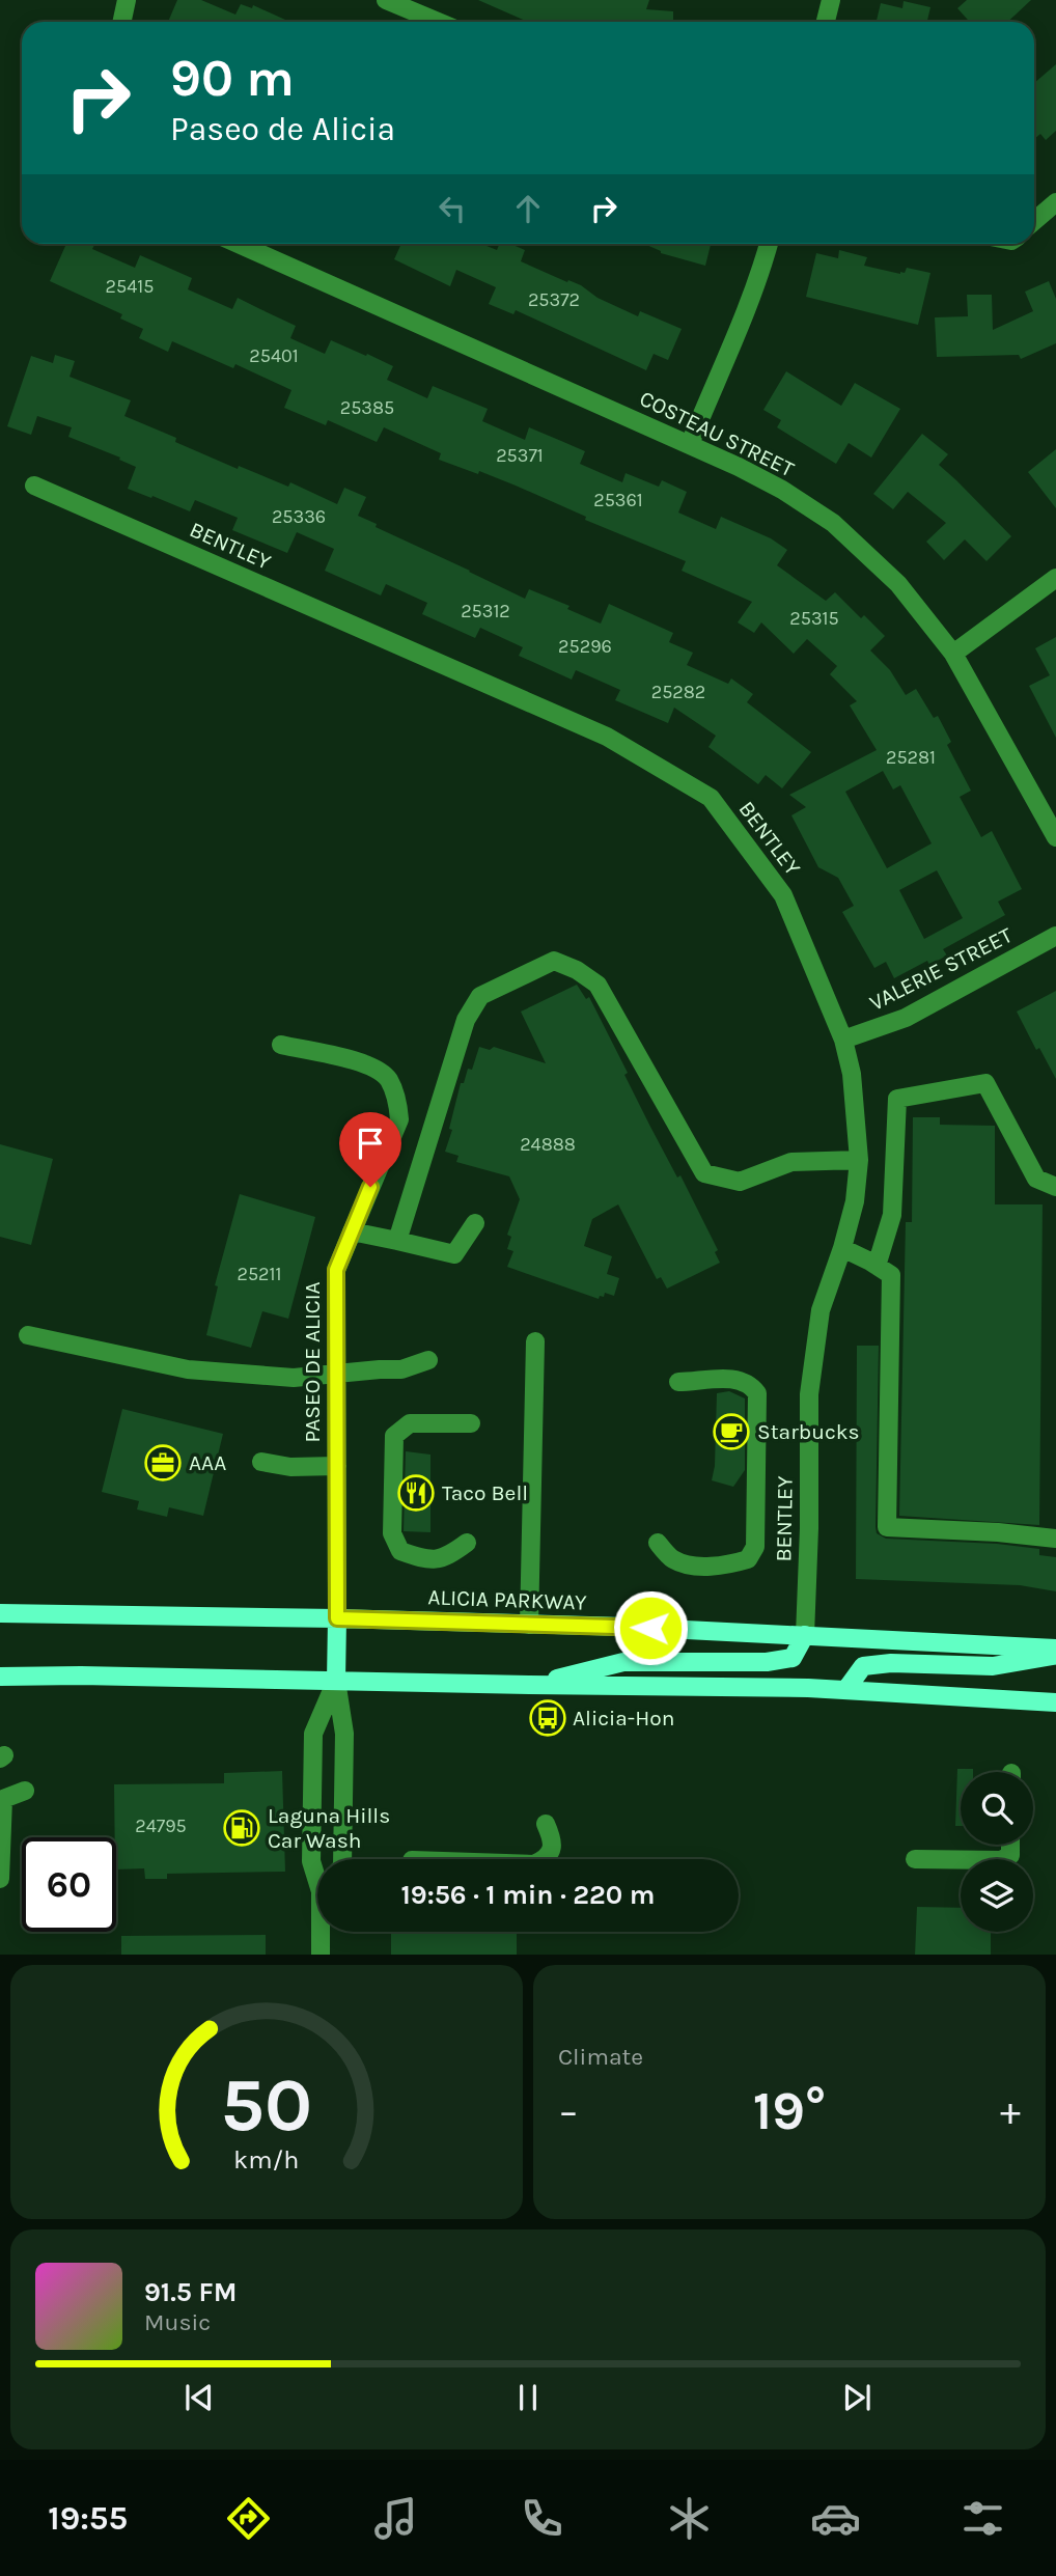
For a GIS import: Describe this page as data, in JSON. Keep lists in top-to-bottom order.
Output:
{
  "streets": {
    "main road": ["ALICIA PARKWAY"],
    "street": [
      "COSTEAU STREET",
      "BENTLEY",
      "VALERIE STREET",
      "PASEO DE ALICIA"
    ]
  },
  "crossings": [
    ["BENTLEY", "VALERIE STREET"],
    ["BENTLEY", "ALICIA PARKWAY"],
    ["PASEO DE ALICIA", "ALICIA PARKWAY"]
  ],
  "places": {
    "cafe": ["Starbucks"],
    "office": ["AAA"],
    "restaurant": ["Taco Bell"],
    "bus stop": ["Alicia-Hon"],
    "fuel station": ["Laguna Hills Car Wash"]
  },
  "house_numbers": [
    "25415",
    "25372",
    "25401",
    "25385",
    "25371",
    "25361",
    "25336",
    "25312",
    "25315",
    "25296",
    "25282",
    "25281",
    "24888",
    "25211",
    "24795"
  ],
  "page": {
    "turn": ["90 m", "Paseo de Alicia"],
    "limit": "60",
    "trip": "19:56 · 1 min · 220 m",
    "tile": "Climate",
    "heat": ["−", "19°", "+"],
    "song": ["91.5 FM", "Music"],
    "tabs": "19:55",
    "gauge": ["50", "km/h"]
  }
}
